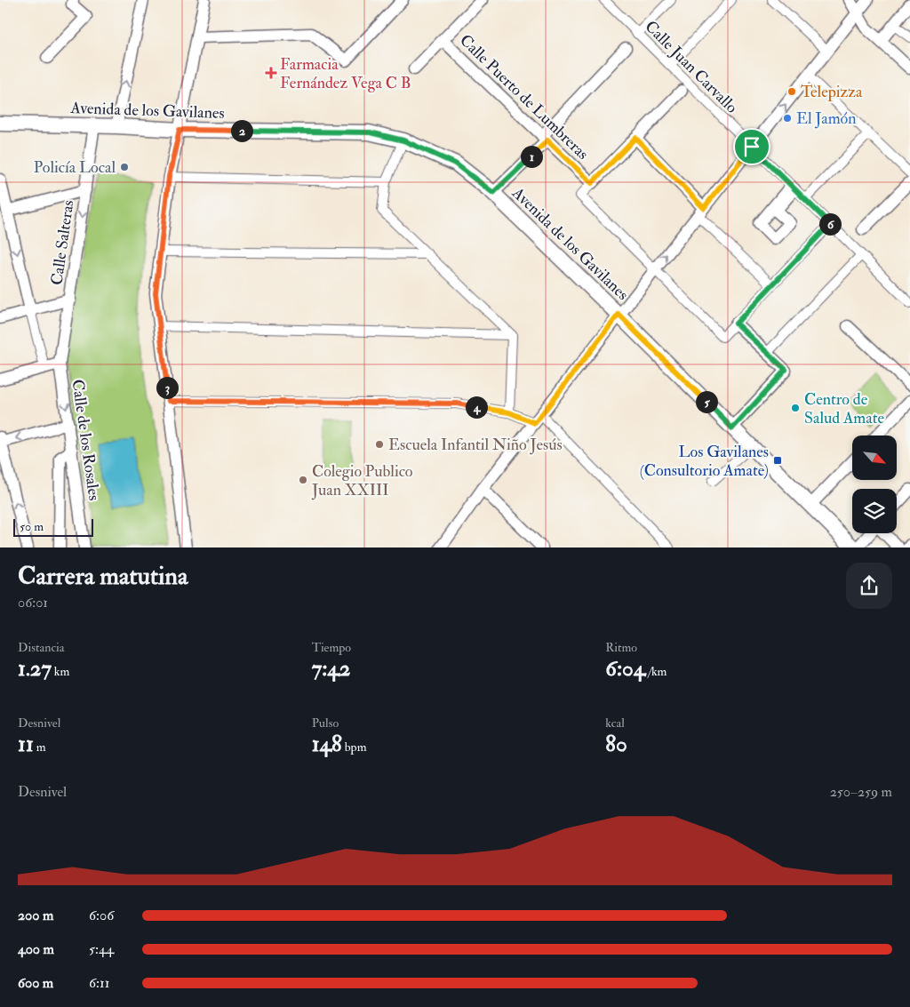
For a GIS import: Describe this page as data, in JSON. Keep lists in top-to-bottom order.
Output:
{
  "streets": {
    "street": [
      "Calle Juan Carvallo",
      "Calle Puerto de Lumbreras",
      "Avenida de los Gavilanes",
      "Calle Salteras",
      "Calle de los Rosales"
    ]
  },
  "crossings": [
    ["Avenida de los Gavilanes", "Calle Salteras"],
    ["Calle Salteras", "Calle de los Rosales"]
  ],
  "places": {
    "health": ["Farmacia Fernández Vega C B"],
    "other": [
      "Telepizza",
      "El Jamón",
      "Policía Local",
      "Centro de Salud Amate",
      "Escuela Infantil Niño Jesús",
      "Colegio Publico Juan XXIII"
    ],
    "transit": ["Los Gavilanes (Consultorio Amate)"]
  },
  "scale_bar": "50 m",
  "north": "bottom right",
  "page": {
    "pins": [
      "2",
      "1",
      "6",
      "3",
      "5",
      "4"
    ],
    "scale": "50 m",
    "heading": ["Carrera matutina", "06:01"],
    "stats": [
      ["Distancia", "1.27 km"],
      ["Tiempo", "7:42"],
      ["Ritmo", "6:04 /km"],
      ["Desnivel", "11 m"],
      ["Pulso", "148 bpm"],
      ["kcal", "80"]
    ],
    "chart": ["Desnivel", "250–259 m"],
    "list": [
      {
        "name": "200 m",
        "note": "6:06"
      },
      {
        "name": "400 m",
        "note": "5:44"
      },
      {
        "name": "600 m",
        "note": "6:11"
      }
    ]
  }
}
